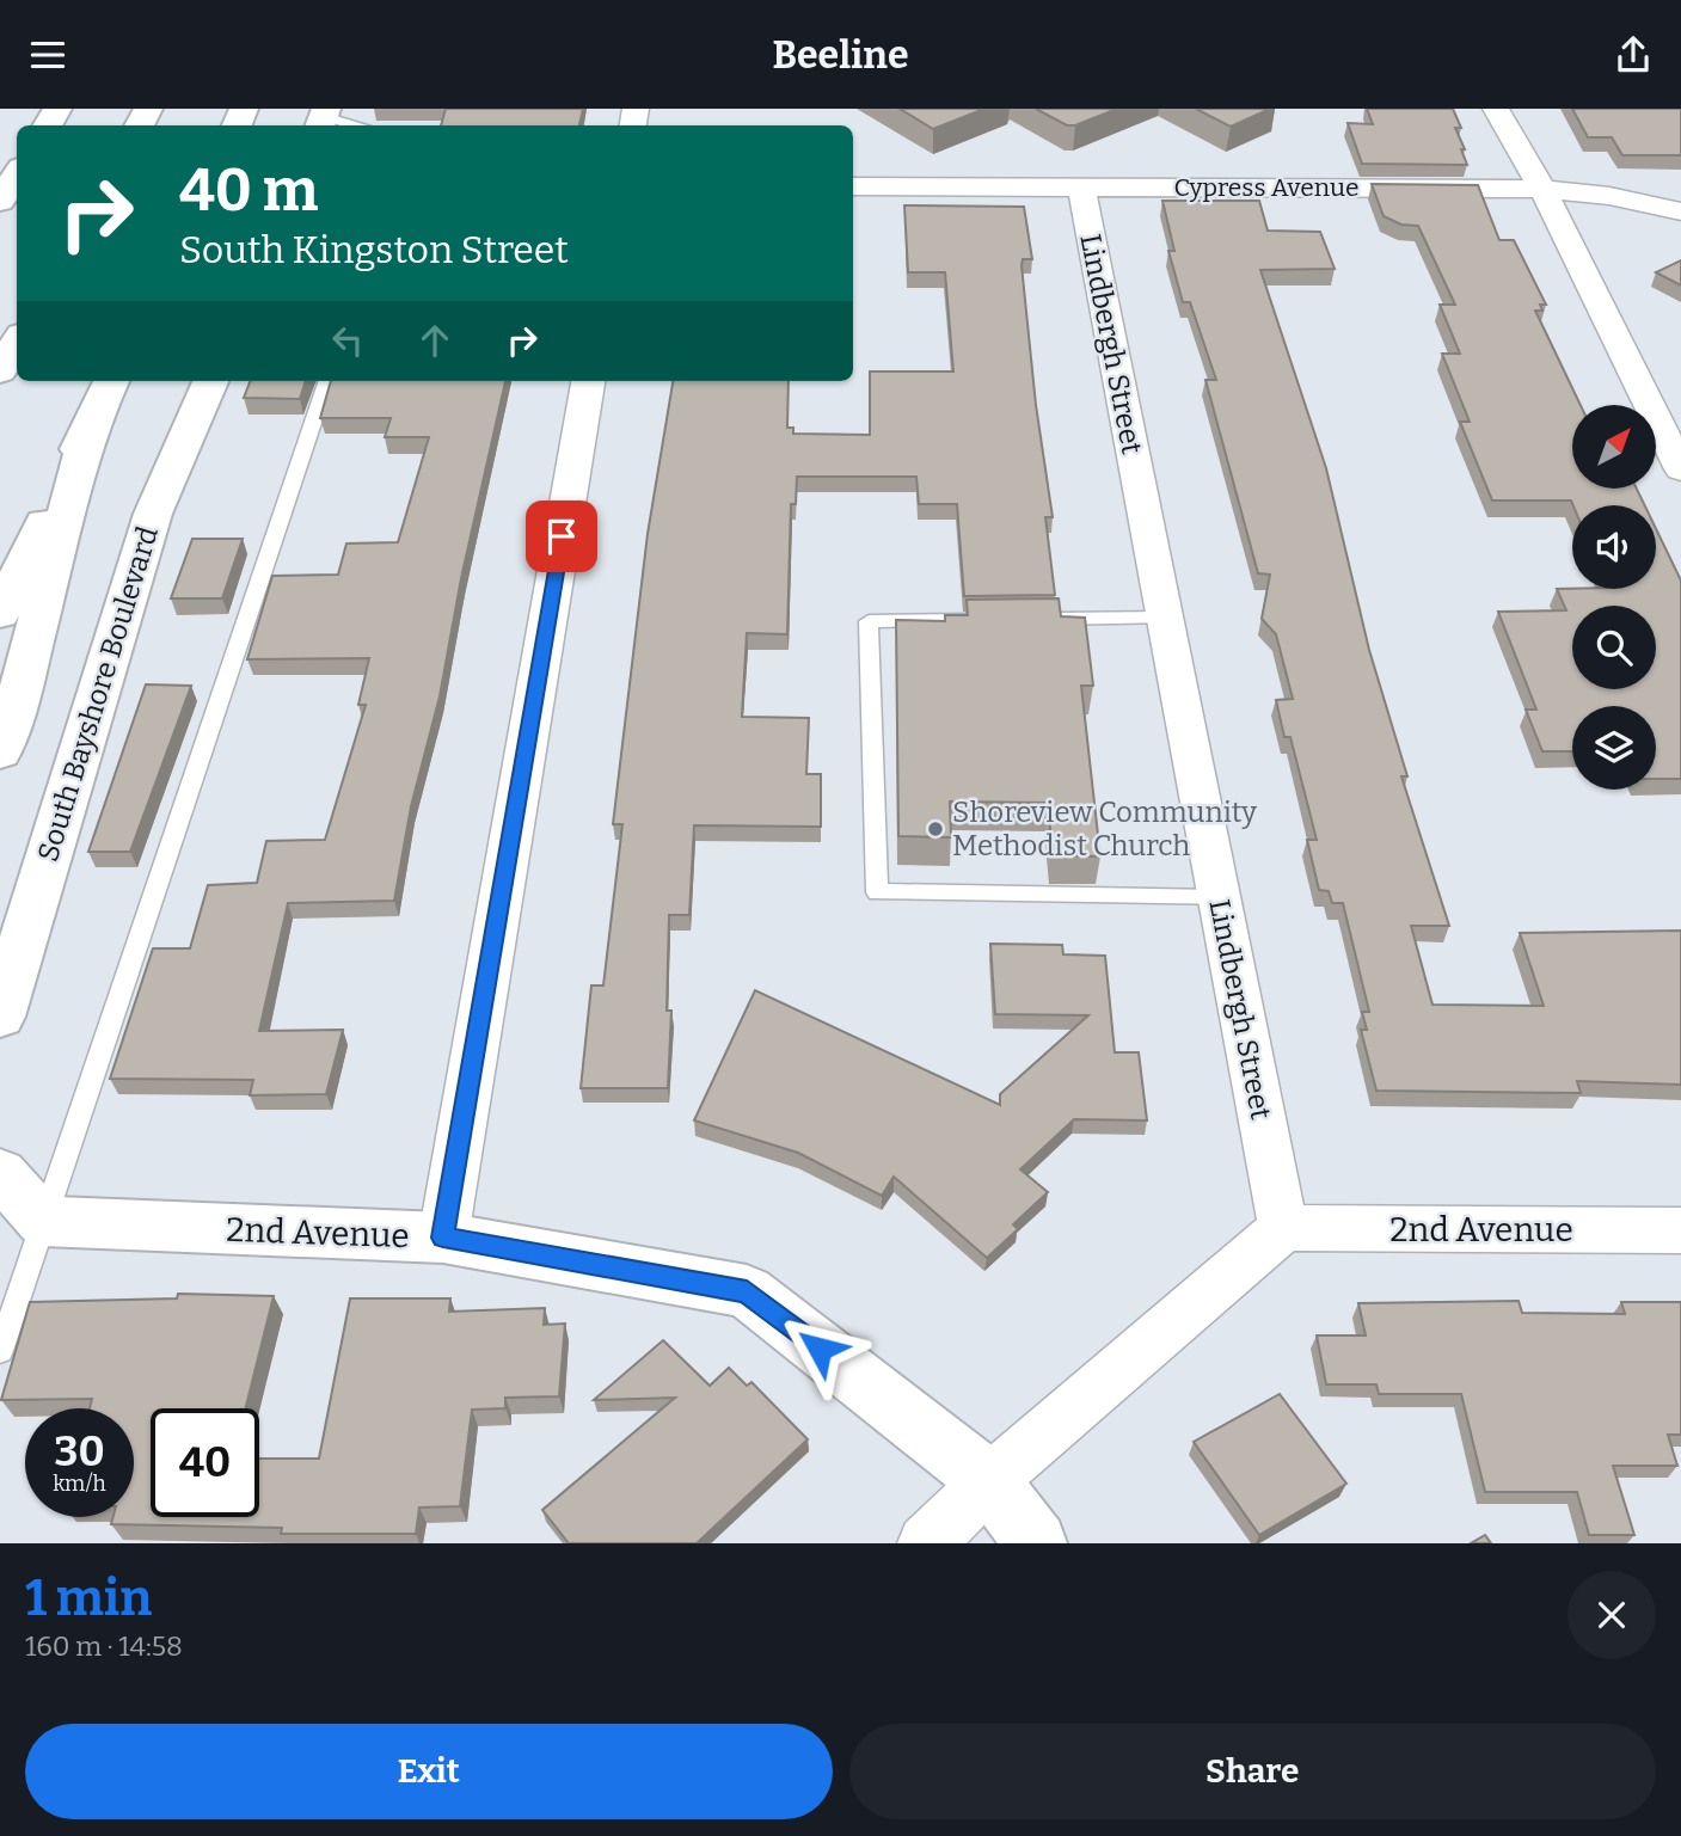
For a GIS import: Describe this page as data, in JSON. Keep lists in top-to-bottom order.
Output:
{
  "streets": {
    "main road": ["South Bayshore Boulevard", "2nd Avenue"],
    "street": ["Cypress Avenue", "Lindbergh Street"]
  },
  "crossings": [
    ["Cypress Avenue", "Lindbergh Street"],
    ["Lindbergh Street", "2nd Avenue"]
  ],
  "places": ["Shoreview Community Methodist Church"],
  "north": "top right",
  "page": {
    "header": "Beeline",
    "turn": ["40 m", "South Kingston Street"],
    "speed": "30 km/h",
    "limit": "40",
    "heading": ["1 min", "160 m · 14:58"],
    "buttons": ["Exit", "Share"]
  }
}
